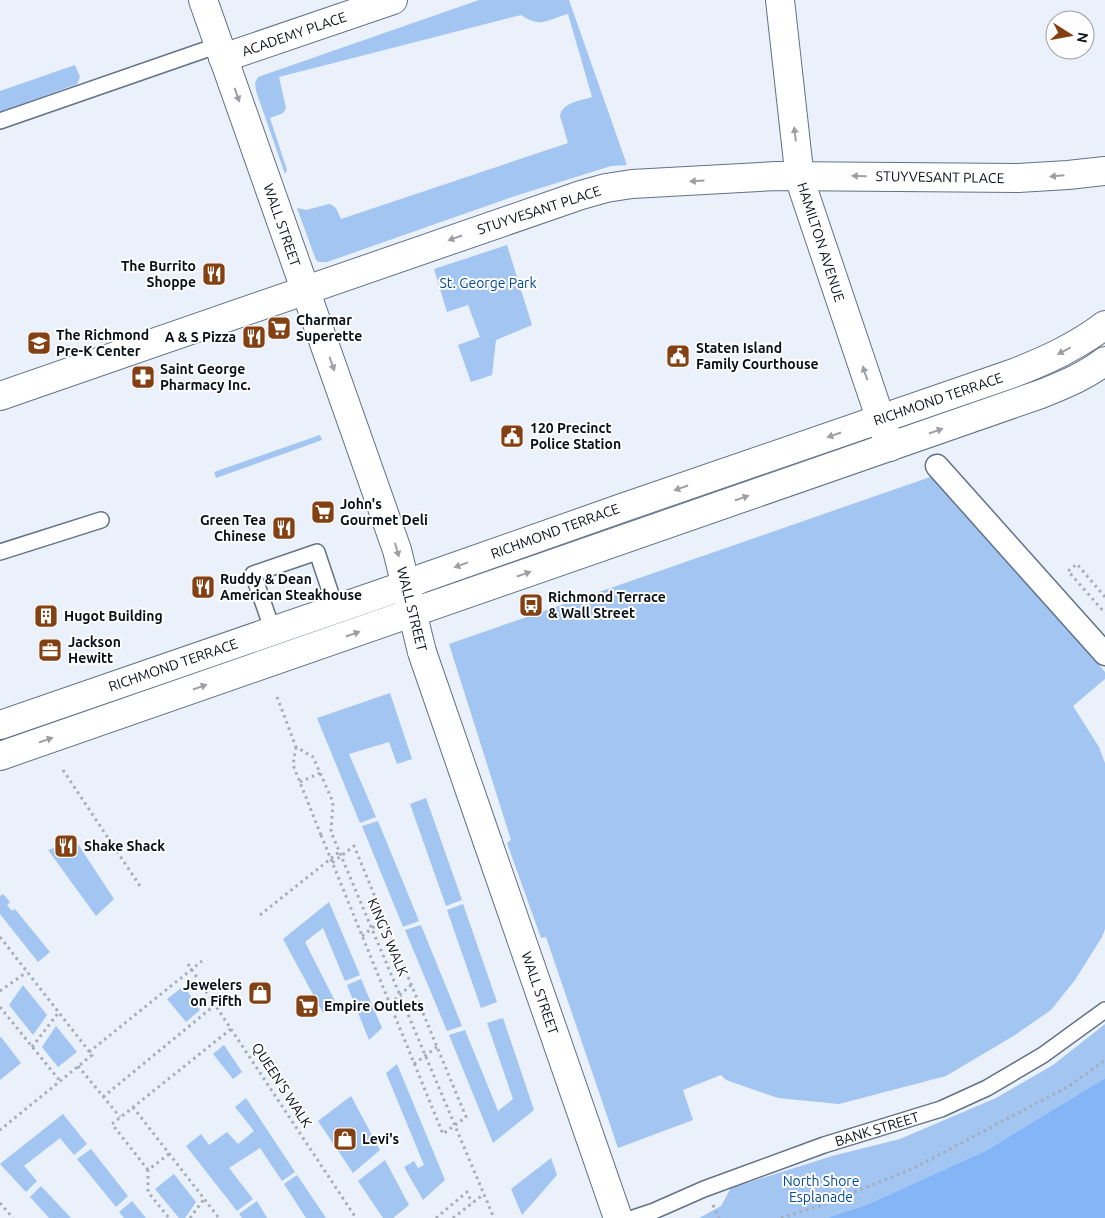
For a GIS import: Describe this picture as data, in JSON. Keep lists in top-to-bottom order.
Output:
{
  "streets": {
    "street": [
      "ACADEMY PLACE",
      "STUYVESANT PLACE",
      "WALL STREET",
      "HAMILTON AVENUE",
      "RICHMOND TERRACE"
    ],
    "lane": ["BANK STREET"],
    "path": ["KING'S WALK", "QUEEN'S WALK"]
  },
  "crossings": [
    ["ACADEMY PLACE", "WALL STREET"],
    ["STUYVESANT PLACE", "WALL STREET"],
    ["STUYVESANT PLACE", "HAMILTON AVENUE"],
    ["WALL STREET", "RICHMOND TERRACE"],
    ["HAMILTON AVENUE", "RICHMOND TERRACE"]
  ],
  "one_way": ["STUYVESANT PLACE", "WALL STREET", "HAMILTON AVENUE"],
  "parks": ["St. George Park", "North Shore Esplanade"],
  "places": {
    "restaurant": [
      "The Burrito Shoppe",
      "A & S Pizza",
      "Green Tea Chinese",
      "Ruddy & Dean American Steakhouse",
      "Shake Shack"
    ],
    "supermarket": ["Charmar Superette", "John's Gourmet Deli", "Empire Outlets"],
    "school or university": ["The Richmond Pre-K Center"],
    "public building": ["Staten Island Family Courthouse", "120 Precinct Police Station"],
    "pharmacy": ["Saint George Pharmacy Inc."],
    "bus stop": ["Richmond Terrace & Wall Street"],
    "building": ["Hugot Building"],
    "office": ["Jackson Hewitt"],
    "shop": ["Jewelers on Fifth", "Levi's"]
  },
  "north": "right"
}
